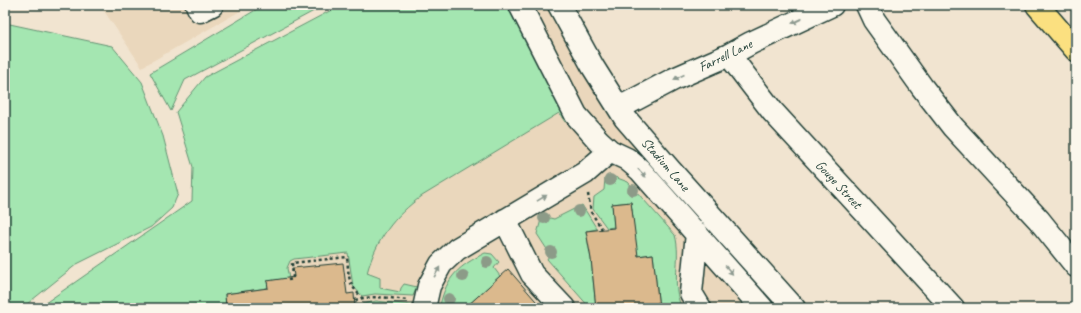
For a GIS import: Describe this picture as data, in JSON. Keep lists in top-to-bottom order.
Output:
{
  "streets": {
    "street": ["Farrell Lane", "Stadium Lane", "Gouge Street"]
  },
  "crossings": [
    ["Farrell Lane", "Stadium Lane"],
    ["Farrell Lane", "Gouge Street"]
  ],
  "one_way": ["Farrell Lane"]
}
